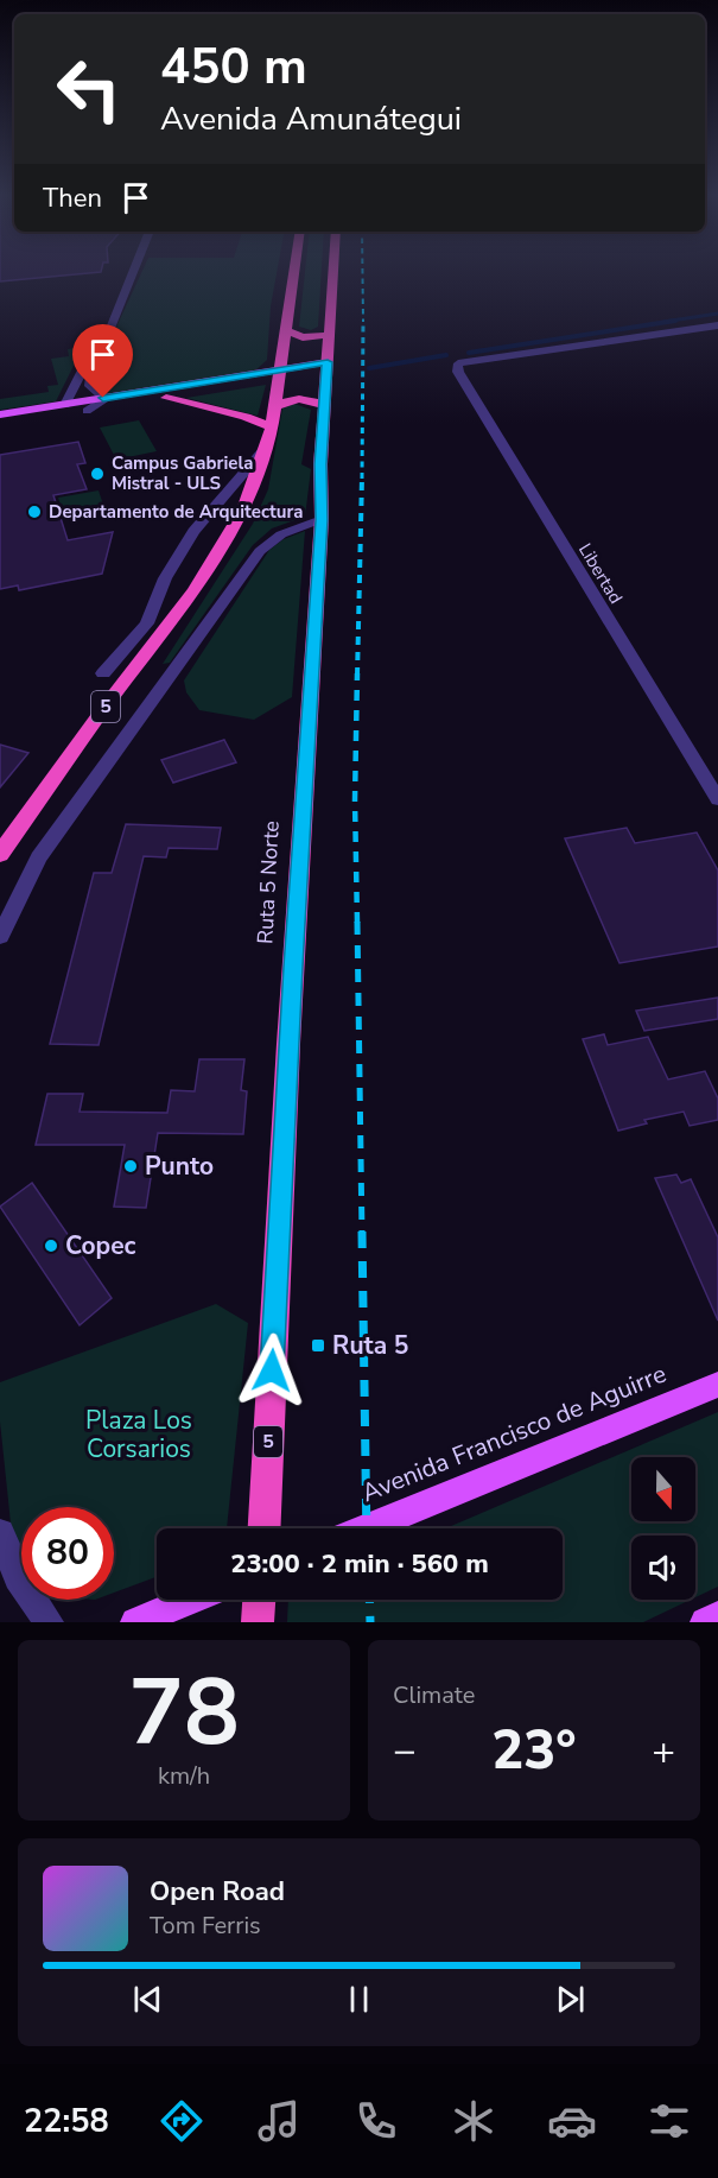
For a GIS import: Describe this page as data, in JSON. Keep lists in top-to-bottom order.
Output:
{
  "streets": {
    "highway": ["5", "Ruta 5 Norte"],
    "main road": ["Avenida Francisco de Aguirre"],
    "street": ["Libertad"]
  },
  "parks": ["Plaza Los Corsarios"],
  "places": {
    "other": [
      "Campus Gabriela Mistral - ULS",
      "Departamento de Arquitectura",
      "Punto",
      "Copec"
    ],
    "transit": ["Ruta 5"]
  },
  "north": "bottom",
  "page": {
    "turn": ["450 m", "Avenida Amunátegui"],
    "then": "Then",
    "limit": "80",
    "trip": "23:00 · 2 min · 560 m",
    "tile": [
      ["78", "km/h"],
      "Climate"
    ],
    "heat": ["−", "23°", "+"],
    "song": ["Open Road", "Tom Ferris"],
    "tabs": "22:58"
  }
}
